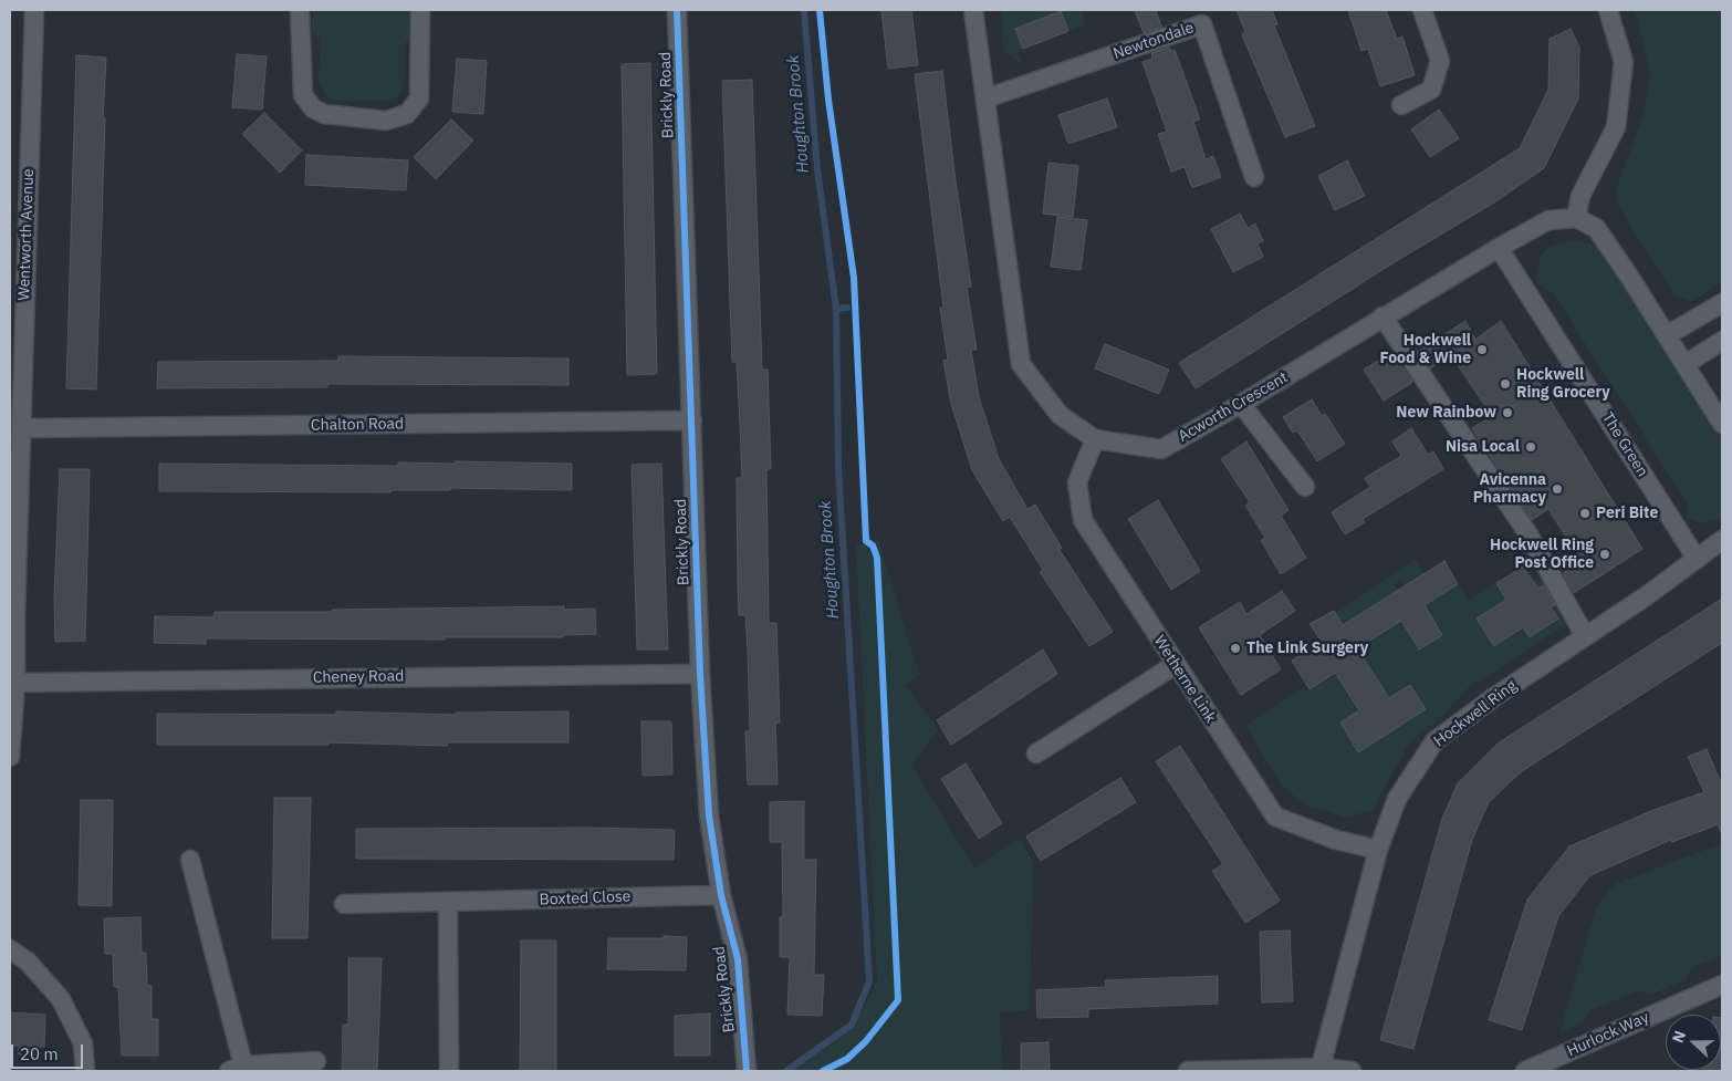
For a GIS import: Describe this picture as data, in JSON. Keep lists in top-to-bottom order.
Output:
{
  "streets": {
    "street": [
      "Newtondale",
      "Brickly Road",
      "Wentworth Avenue",
      "Acworth Crescent",
      "Chalton Road",
      "The Green",
      "Cheney Road",
      "Wetherne Link",
      "Hockwell Ring",
      "Boxted Close",
      "Hurlock Way"
    ]
  },
  "crossings": [
    ["Newtondale", "Acworth Crescent"],
    ["Brickly Road", "Chalton Road"],
    ["Brickly Road", "Cheney Road"],
    ["Brickly Road", "Boxted Close"],
    ["Wentworth Avenue", "Chalton Road"],
    ["Wentworth Avenue", "Cheney Road"],
    ["Acworth Crescent", "The Green"],
    ["Acworth Crescent", "Wetherne Link"],
    ["The Green", "Hockwell Ring"],
    ["Wetherne Link", "Hockwell Ring"]
  ],
  "water": ["Houghton Brook"],
  "places": [
    "Hockwell Food & Wine",
    "Hockwell Ring Grocery",
    "New Rainbow",
    "Nisa Local",
    "Avicenna Pharmacy",
    "Peri Bite",
    "Hockwell Ring Post Office",
    "The Link Surgery"
  ],
  "scale_bar": "20 m",
  "north": "left"
}
